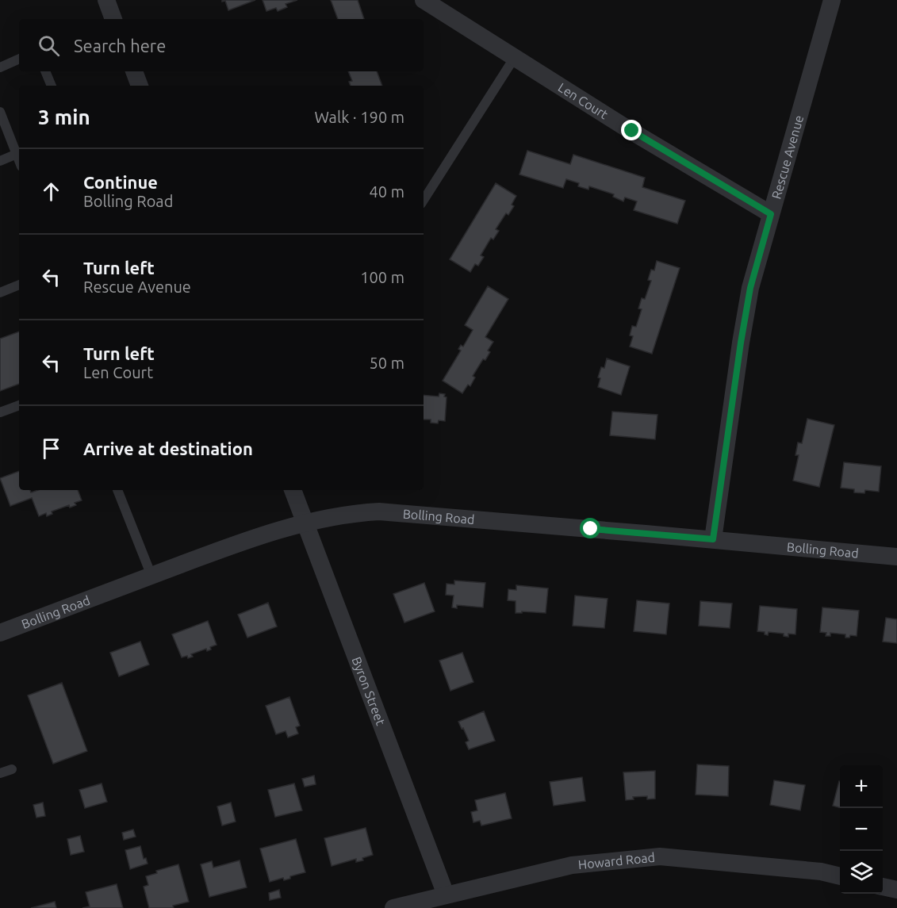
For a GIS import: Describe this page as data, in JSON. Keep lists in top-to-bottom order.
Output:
{
  "streets": {
    "street": [
      "Len Court",
      "Rescue Avenue",
      "Bolling Road",
      "Byron Street",
      "Howard Road"
    ]
  },
  "crossings": [
    ["Len Court", "Rescue Avenue"],
    ["Rescue Avenue", "Bolling Road"],
    ["Bolling Road", "Byron Street"],
    ["Byron Street", "Howard Road"]
  ],
  "page": {
    "search": "Search here",
    "heading": ["3 min", "Walk · 190 m"],
    "list": [
      ["Continue", "Bolling Road", "40 m"],
      ["Turn left", "Rescue Avenue", "100 m"],
      ["Turn left", "Len Court", "50 m"],
      "Arrive at destination"
    ],
    "map_buttons": ["+", "−"]
  }
}
